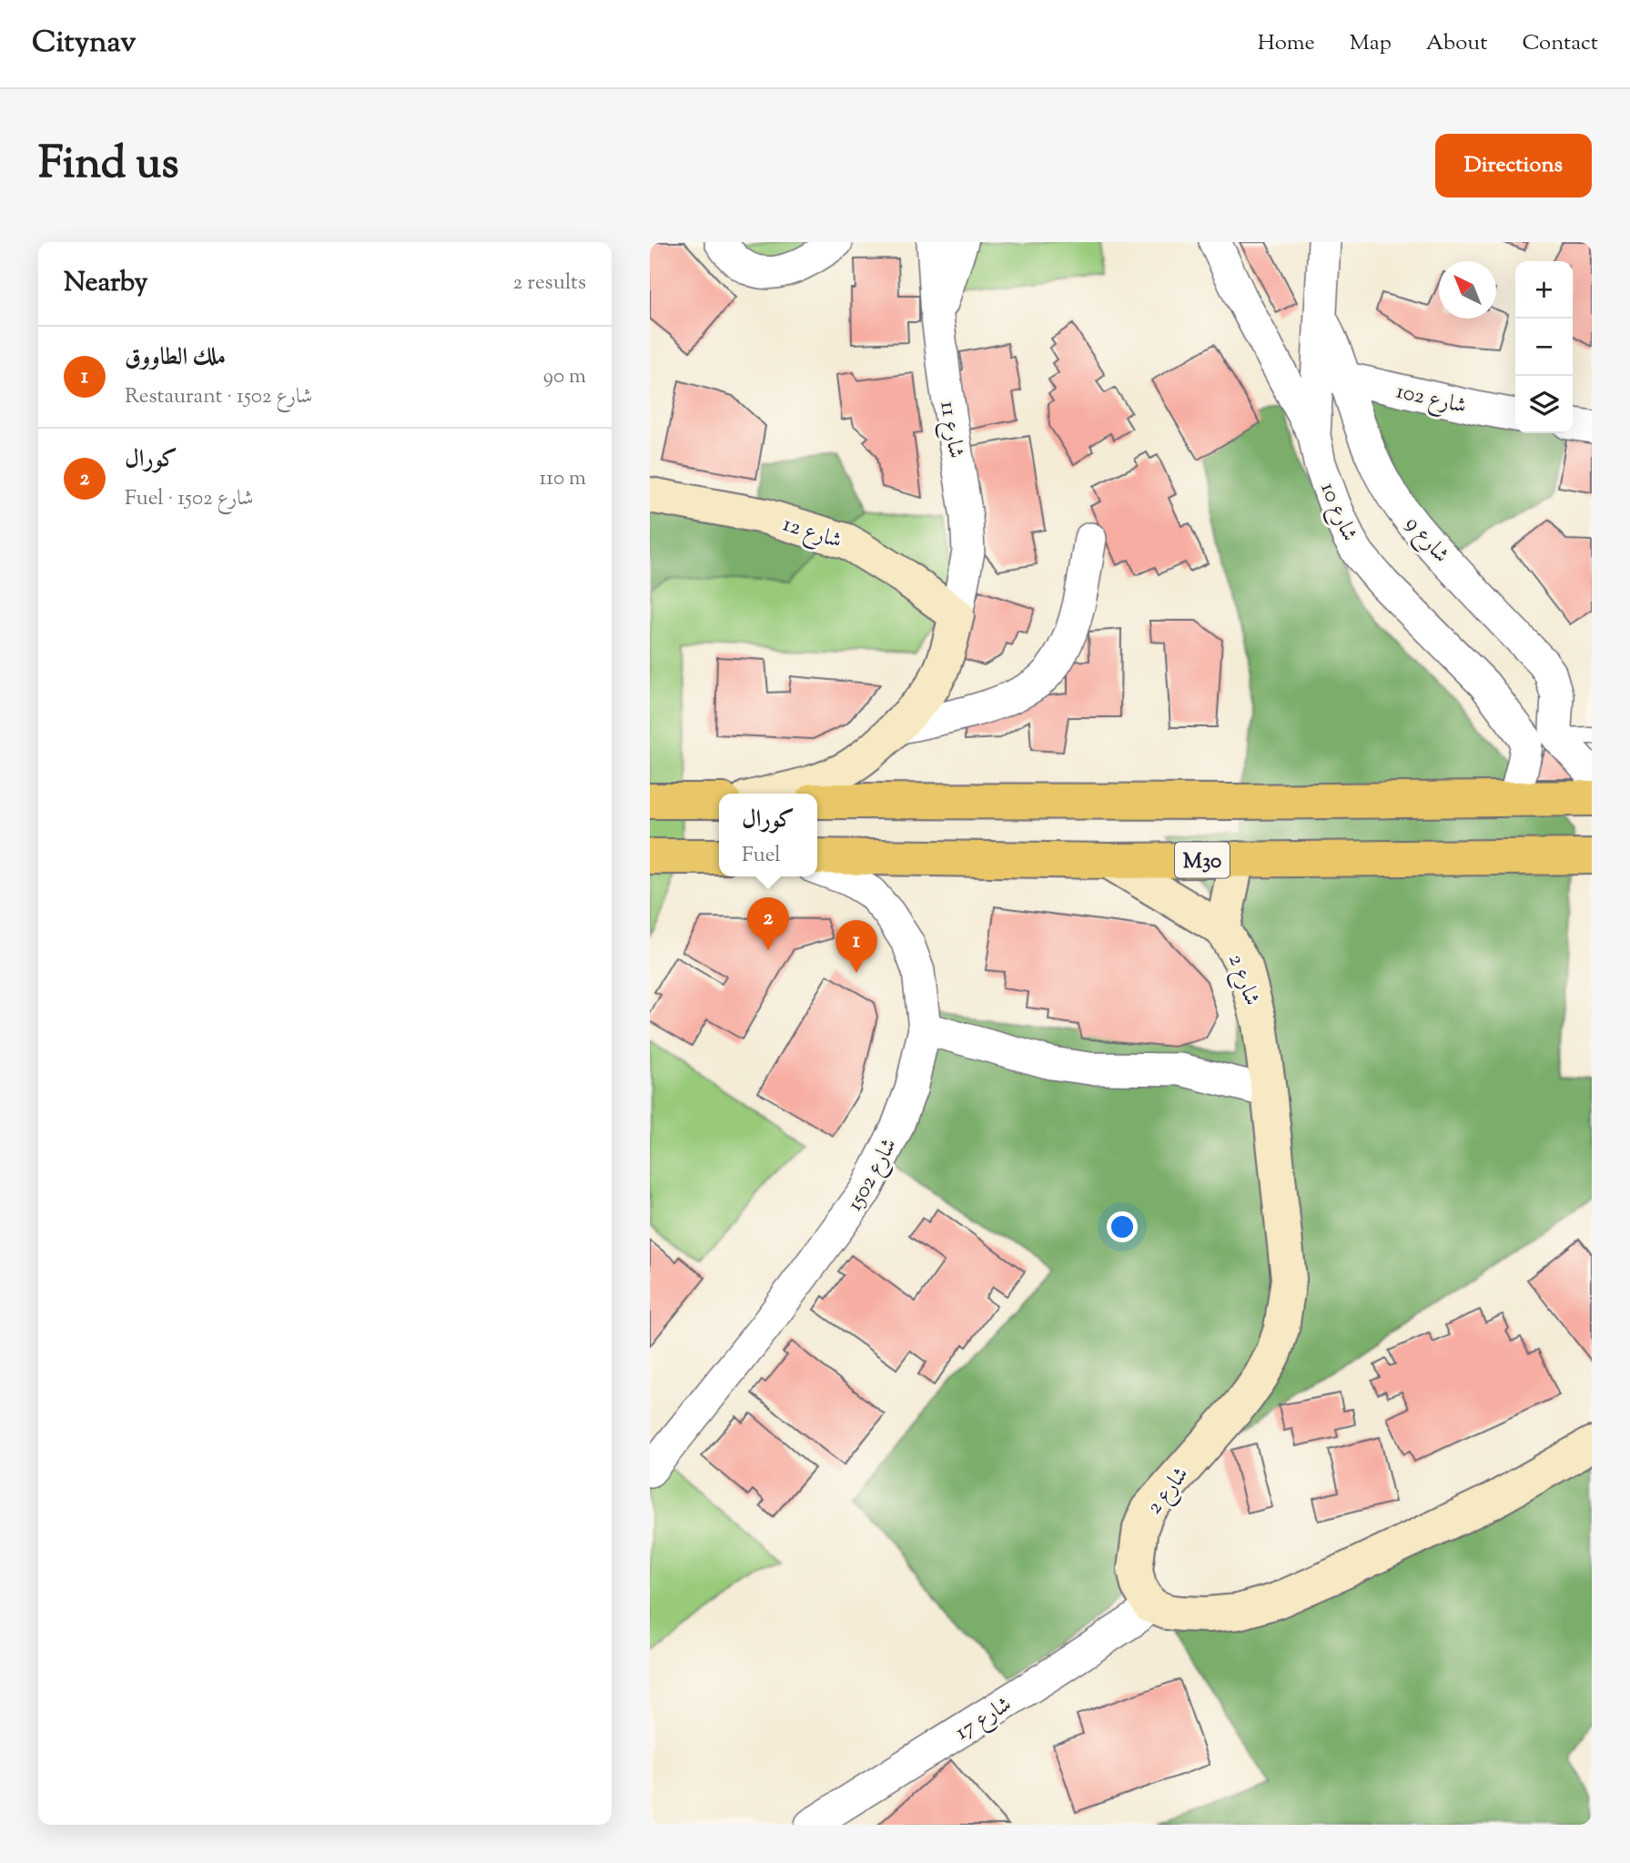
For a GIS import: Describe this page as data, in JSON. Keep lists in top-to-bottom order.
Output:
{
  "streets": {
    "highway": ["M30"],
    "street": [
      "شارع 102",
      "شارع 11",
      "شارع 10",
      "شارع 12",
      "شارع 9",
      "شارع 2",
      "شارع 1502",
      "شارع 17"
    ]
  },
  "crossings": [
    ["شارع 102", "شارع 9"],
    ["شارع 11", "شارع 12"],
    ["M30", "شارع 2"],
    ["شارع 2", "شارع 17"]
  ],
  "north": "top left",
  "page": {
    "header": "Citynav",
    "nav": [
      "Home",
      "Map",
      "About",
      "Contact"
    ],
    "title": "Find us",
    "buttons": "Directions",
    "heading": ["Nearby", "2 results"],
    "map_buttons": ["+", "−"],
    "list": [
      {
        "mark": "1",
        "name": "ملك الطاووق",
        "note": "Restaurant · شارع 1502",
        "value": "90 m"
      },
      {
        "mark": "2",
        "name": "كورال",
        "note": "Fuel · شارع 1502",
        "value": "110 m"
      }
    ],
    "popup": ["كورال", "Fuel"],
    "pins": ["2", "1"]
  }
}
